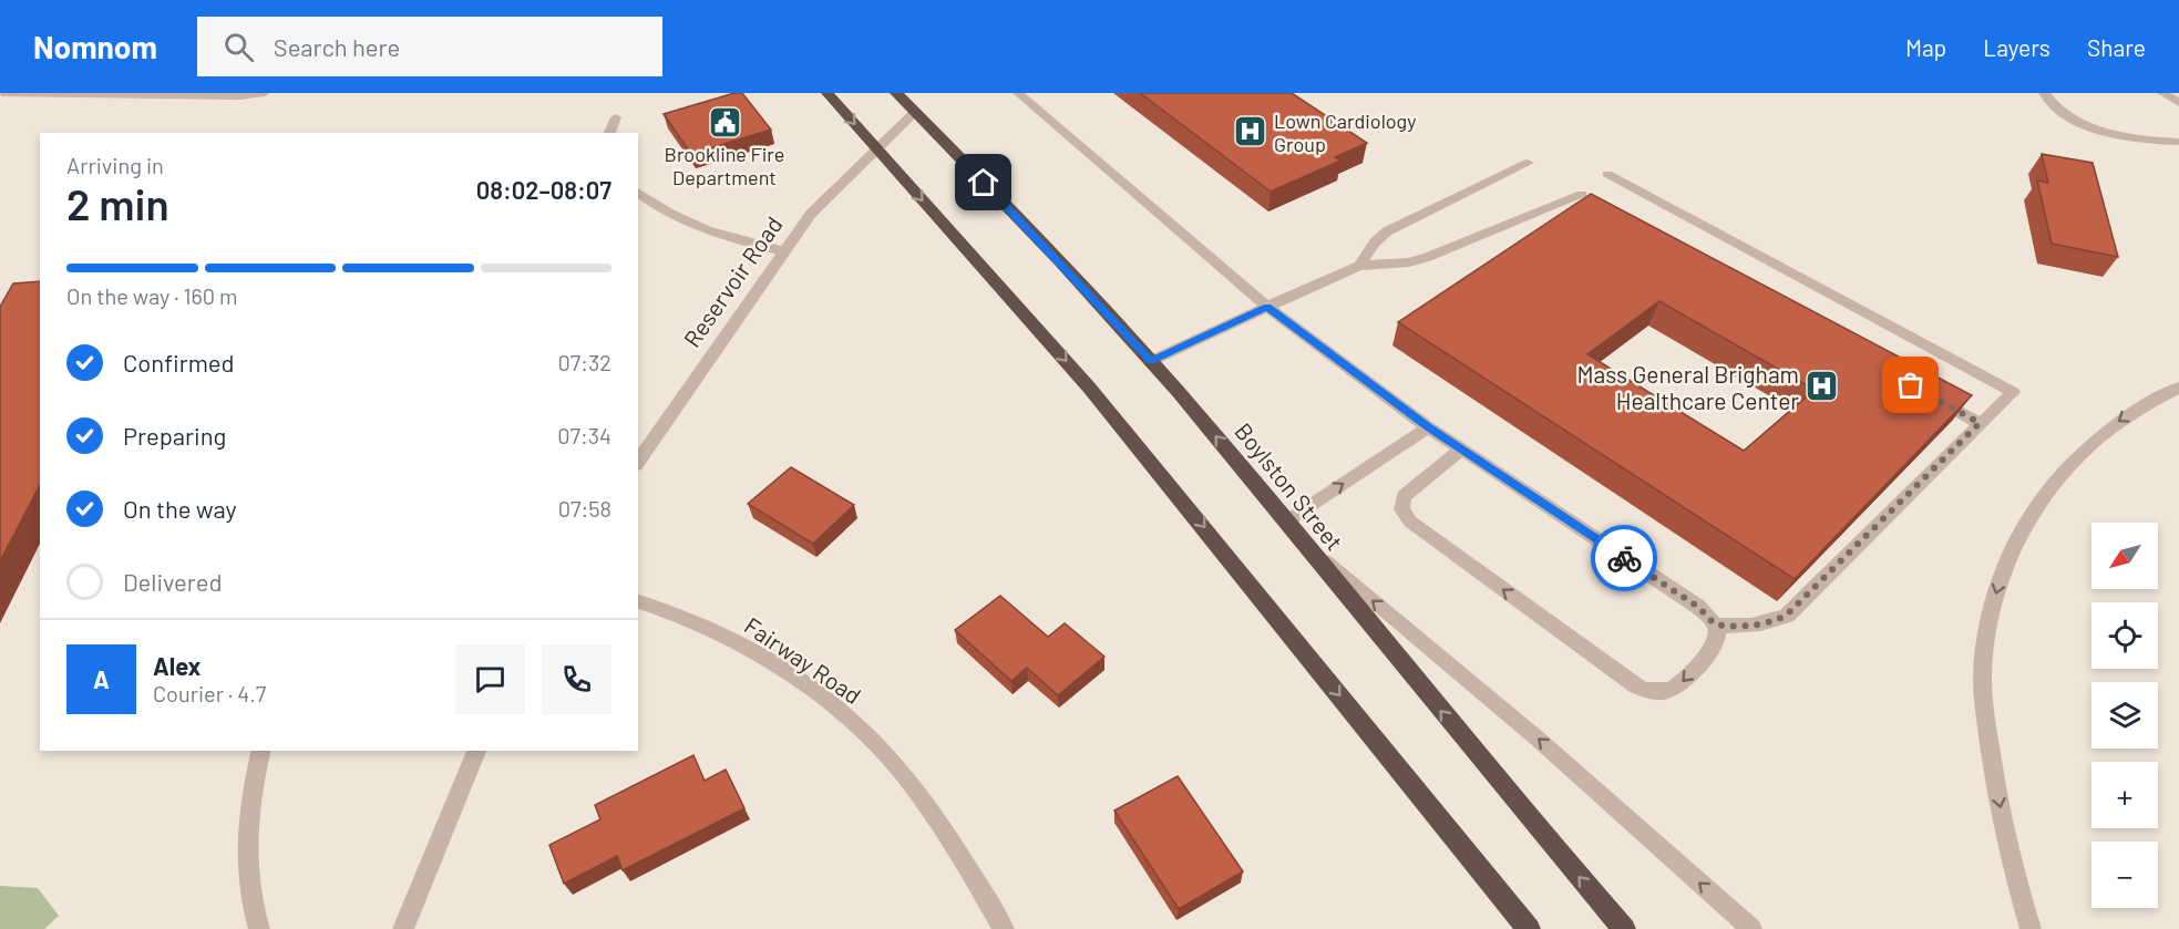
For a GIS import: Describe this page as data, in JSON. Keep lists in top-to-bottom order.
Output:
{
  "streets": {
    "highway": ["Boylston Street"],
    "street": ["Reservoir Road", "Fairway Road"]
  },
  "crossings": [
    ["Reservoir Road", "Boylston Street"]
  ],
  "places": {
    "public building": ["Brookline Fire Department"],
    "hospital": ["Lown Cardiology Group", "Mass General Brigham Healthcare Center"]
  },
  "north": "bottom left",
  "page": {
    "header": "Nomnom",
    "search": "Search here",
    "nav": ["Map", "Layers", "Share"],
    "heading": ["2 min", "Arriving in", "08:02–08:07"],
    "panel": ["Alex", "Courier · 4.7"],
    "bar": "On the way · 160 m",
    "list": [
      ["Confirmed", "07:32"],
      ["Preparing", "07:34"],
      ["On the way", "07:58"],
      "Delivered"
    ],
    "map_buttons": ["+", "−"],
    "round": "A"
  }
}
